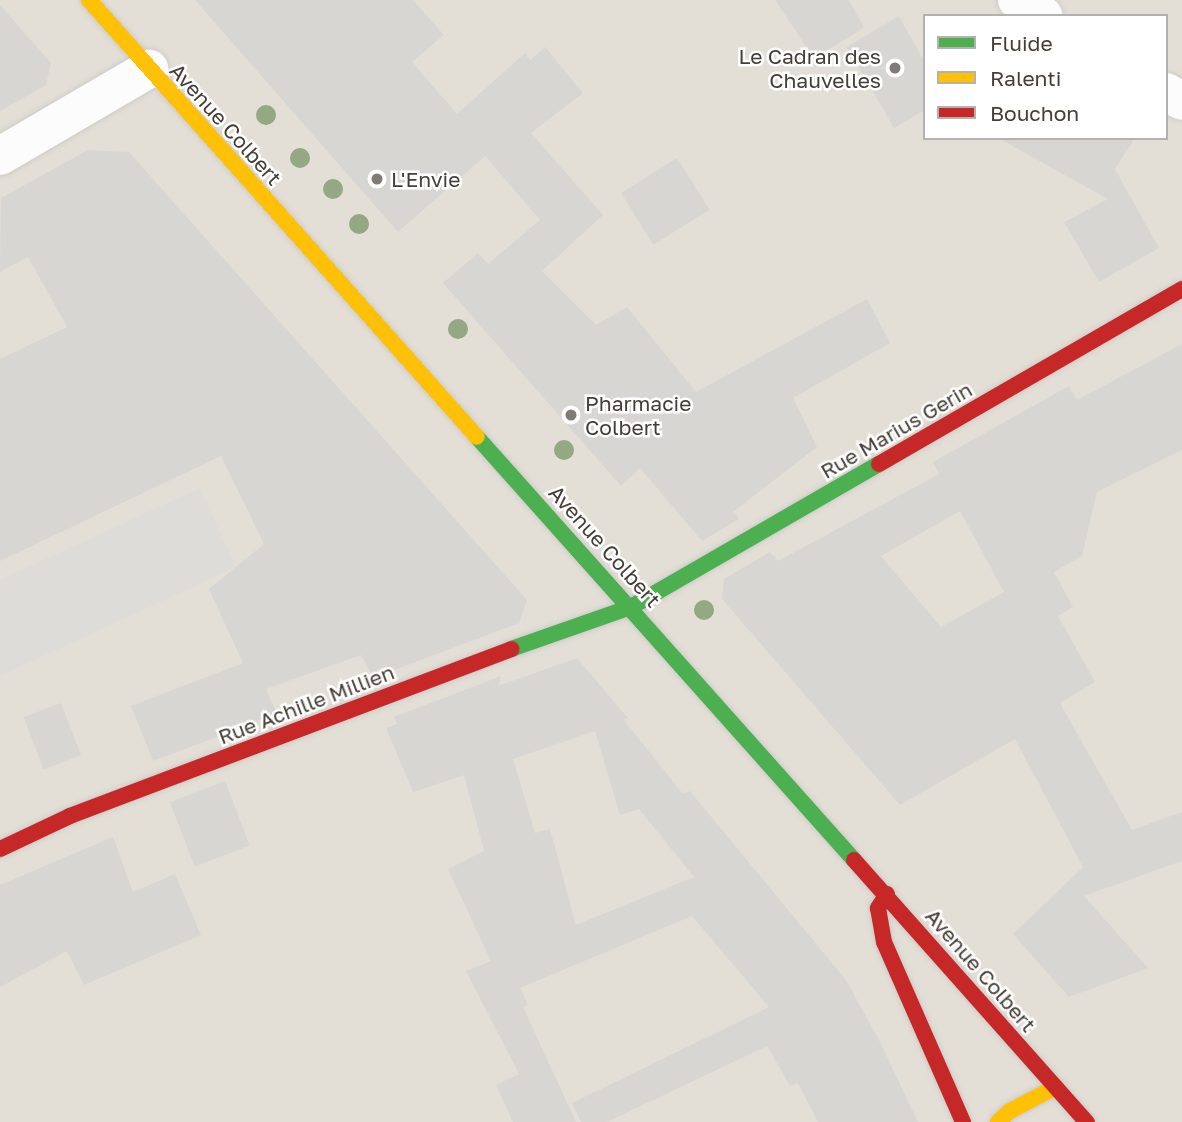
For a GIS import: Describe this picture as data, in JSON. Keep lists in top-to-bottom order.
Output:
{
  "streets": {
    "street": ["Avenue Colbert", "Rue Marius Gerin", "Rue Achille Millien"]
  },
  "crossings": [
    ["Avenue Colbert", "Rue Marius Gerin"],
    ["Avenue Colbert", "Rue Achille Millien"],
    ["Rue Marius Gerin", "Rue Achille Millien"]
  ],
  "places": ["Le Cadran des Chauvelles", "L'Envie", "Pharmacie Colbert"],
  "legend": ["Fluide", "Ralenti", "Bouchon"]
}
